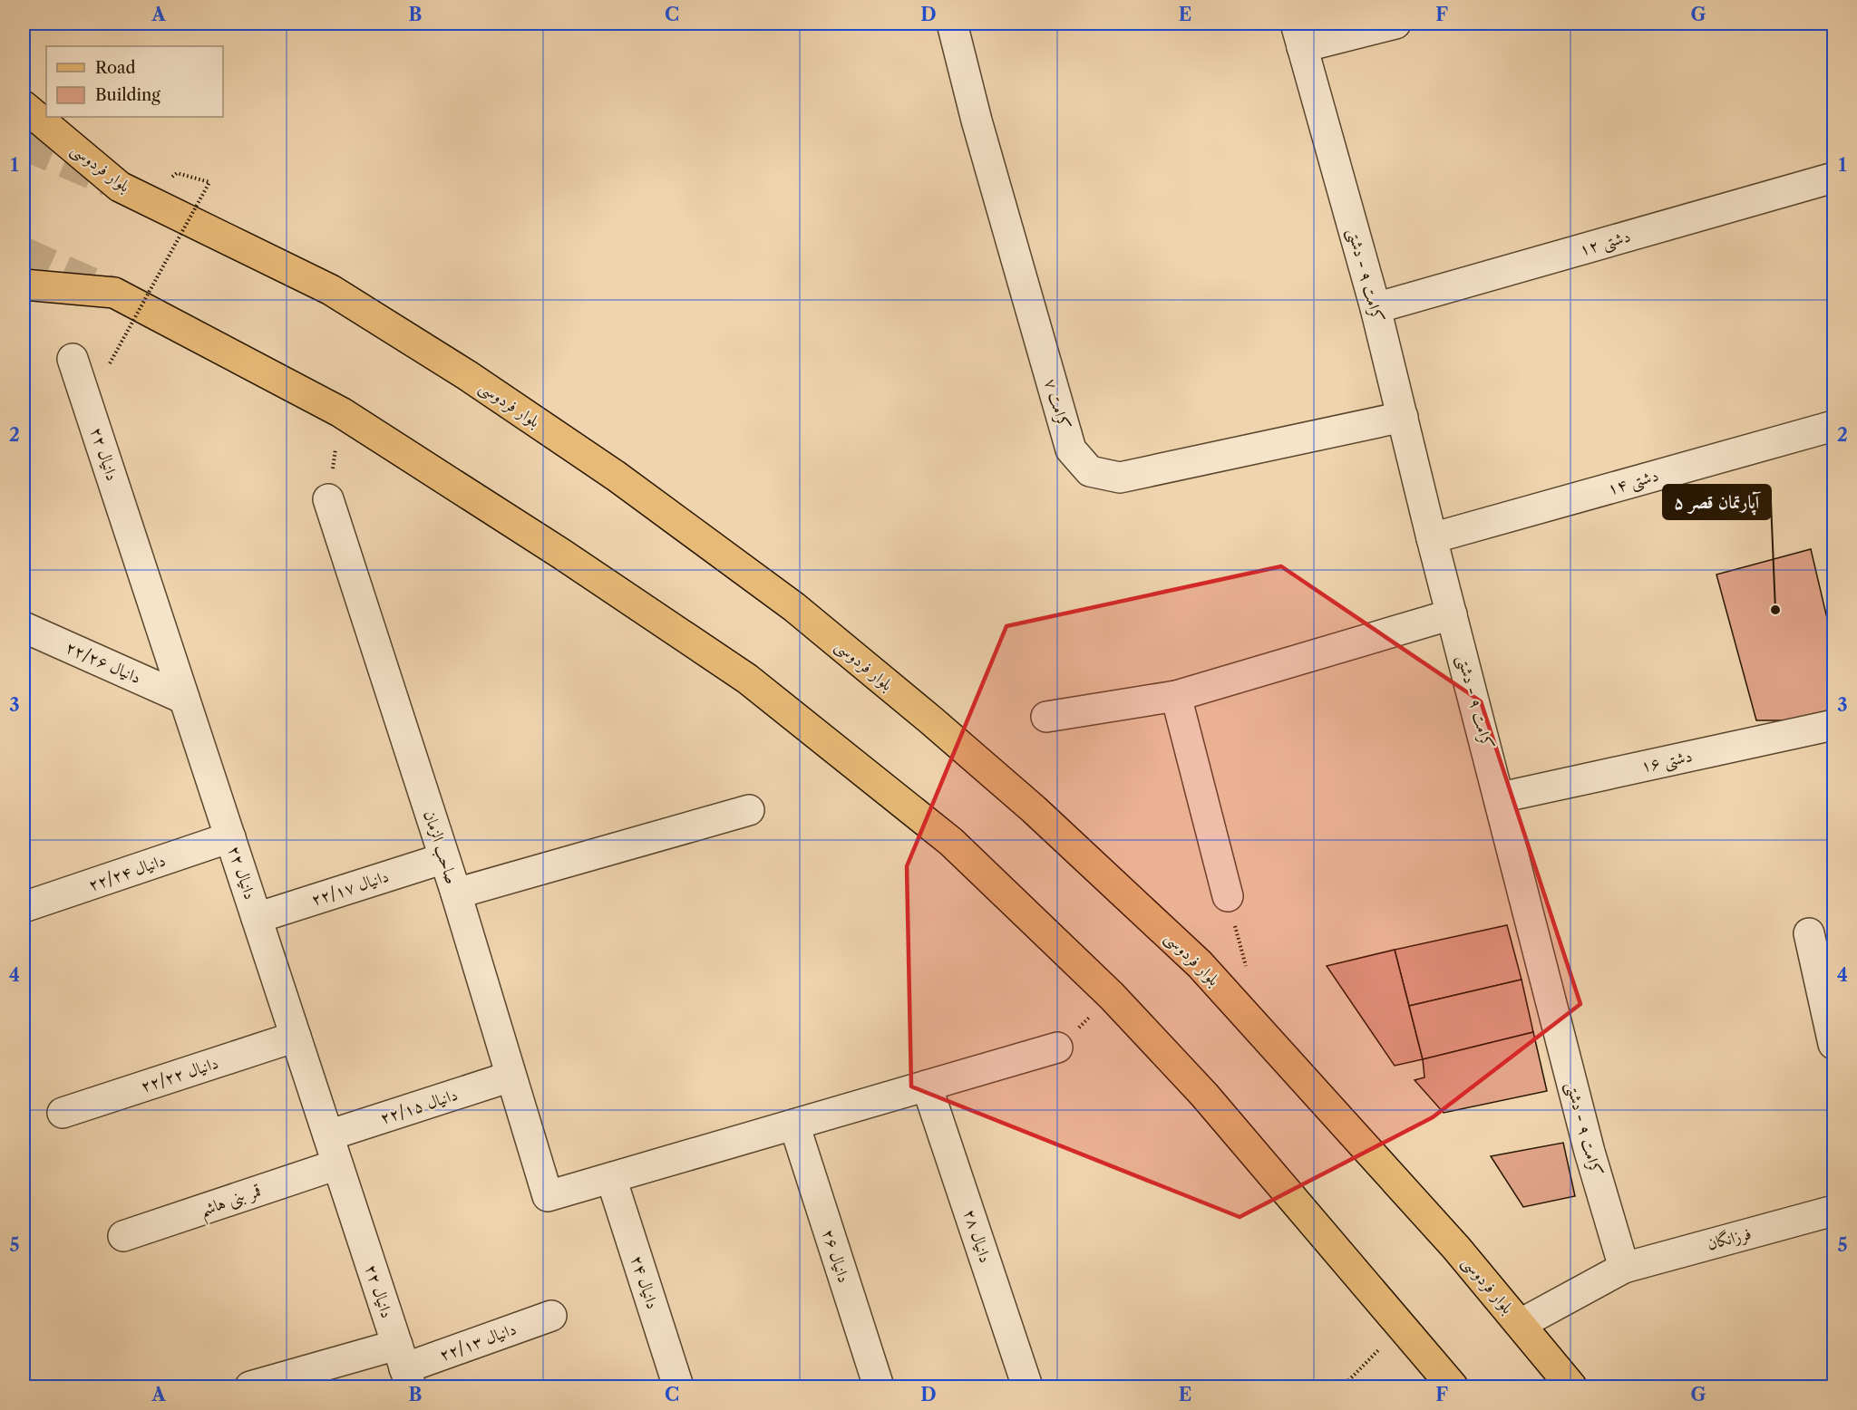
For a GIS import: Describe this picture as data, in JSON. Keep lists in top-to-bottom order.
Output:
{
  "streets": {
    "main road": ["بلوار فردوسی"],
    "street": [
      "دشتی ۱۲",
      "کرامت ۹ - دشتی",
      "کرامت ۷",
      "دانیال ۲۲",
      "دشتی ۱۴",
      "دانیال ۲۲/۲۶",
      "دشتی ۱۶",
      "صاحب الزمان",
      "دانیال ۲۲/۲۴",
      "دانیال ۲۲/۱۷",
      "دانیال ۲۲/۲۲",
      "دانیال ۲۲/۱۵",
      "قمر بنی هاشم",
      "دانیال ۲۸",
      "فرزانگان",
      "دانیال ۲۶",
      "دانیال ۲۴",
      "دانیال ۲۲/۱۳"
    ]
  },
  "crossings": [
    ["دشتی ۱۲", "کرامت ۹ - دشتی"],
    ["کرامت ۹ - دشتی", "کرامت ۷"],
    ["کرامت ۹ - دشتی", "دشتی ۱۴"],
    ["کرامت ۹ - دشتی", "دشتی ۱۶"],
    ["کرامت ۹ - دشتی", "فرزانگان"],
    ["دانیال ۲۲", "دانیال ۲۲/۲۶"],
    ["دانیال ۲۲", "دانیال ۲۲/۲۴"],
    ["دانیال ۲۲", "دانیال ۲۲/۱۷"],
    ["دانیال ۲۲", "دانیال ۲۲/۲۲"],
    ["دانیال ۲۲", "دانیال ۲۲/۱۵"],
    ["دانیال ۲۲", "قمر بنی هاشم"],
    ["دانیال ۲۲", "دانیال ۲۲/۱۳"],
    ["صاحب الزمان", "دانیال ۲۲/۱۷"],
    ["صاحب الزمان", "دانیال ۲۲/۱۵"],
    ["صاحب الزمان", "دانیال ۲۴"]
  ],
  "places": ["آپارتمان قصر ۵"],
  "legend": ["Road", "Building"],
  "grid": {
    "columns": [
      "A",
      "B",
      "C",
      "D",
      "E",
      "F",
      "G"
    ],
    "rows": [
      "1",
      "2",
      "3",
      "4",
      "5"
    ]
  }
}
